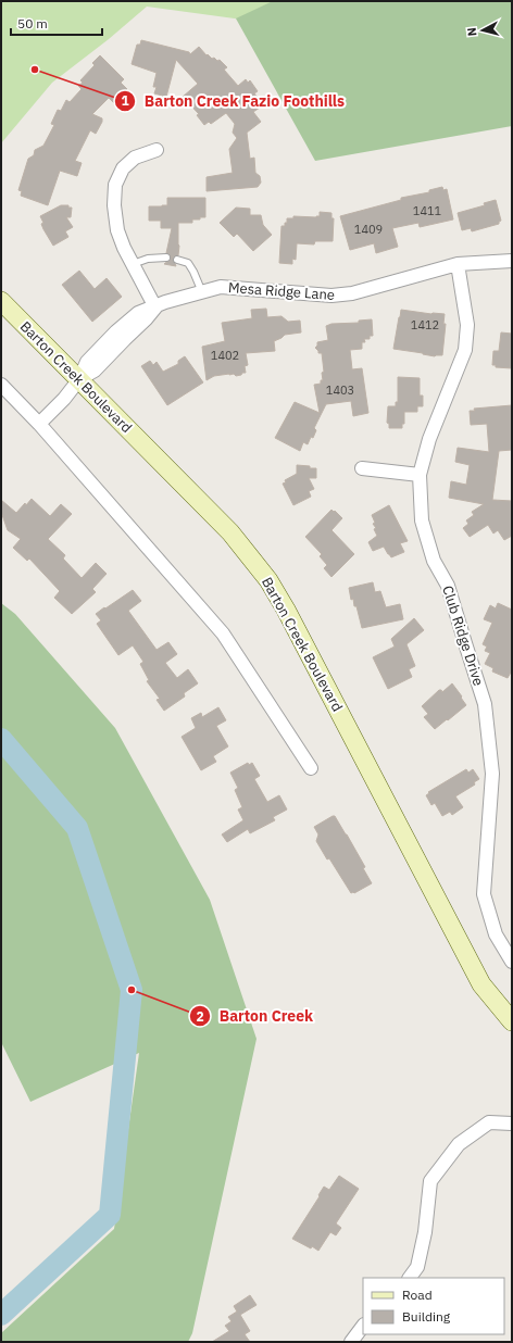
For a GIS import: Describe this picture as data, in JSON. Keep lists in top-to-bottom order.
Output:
{
  "streets": {
    "street": ["Mesa Ridge Lane", "Barton Creek Boulevard", "Club Ridge Drive"]
  },
  "crossings": [
    ["Mesa Ridge Lane", "Barton Creek Boulevard"],
    ["Mesa Ridge Lane", "Club Ridge Drive"]
  ],
  "places": ["Barton Creek Fazio Foothills", "Barton Creek"],
  "house_numbers": [
    "1411",
    "1409",
    "1412",
    "1402",
    "1403"
  ],
  "legend": ["Road", "Building"],
  "scale_bar": "50 m",
  "north": "left"
}
